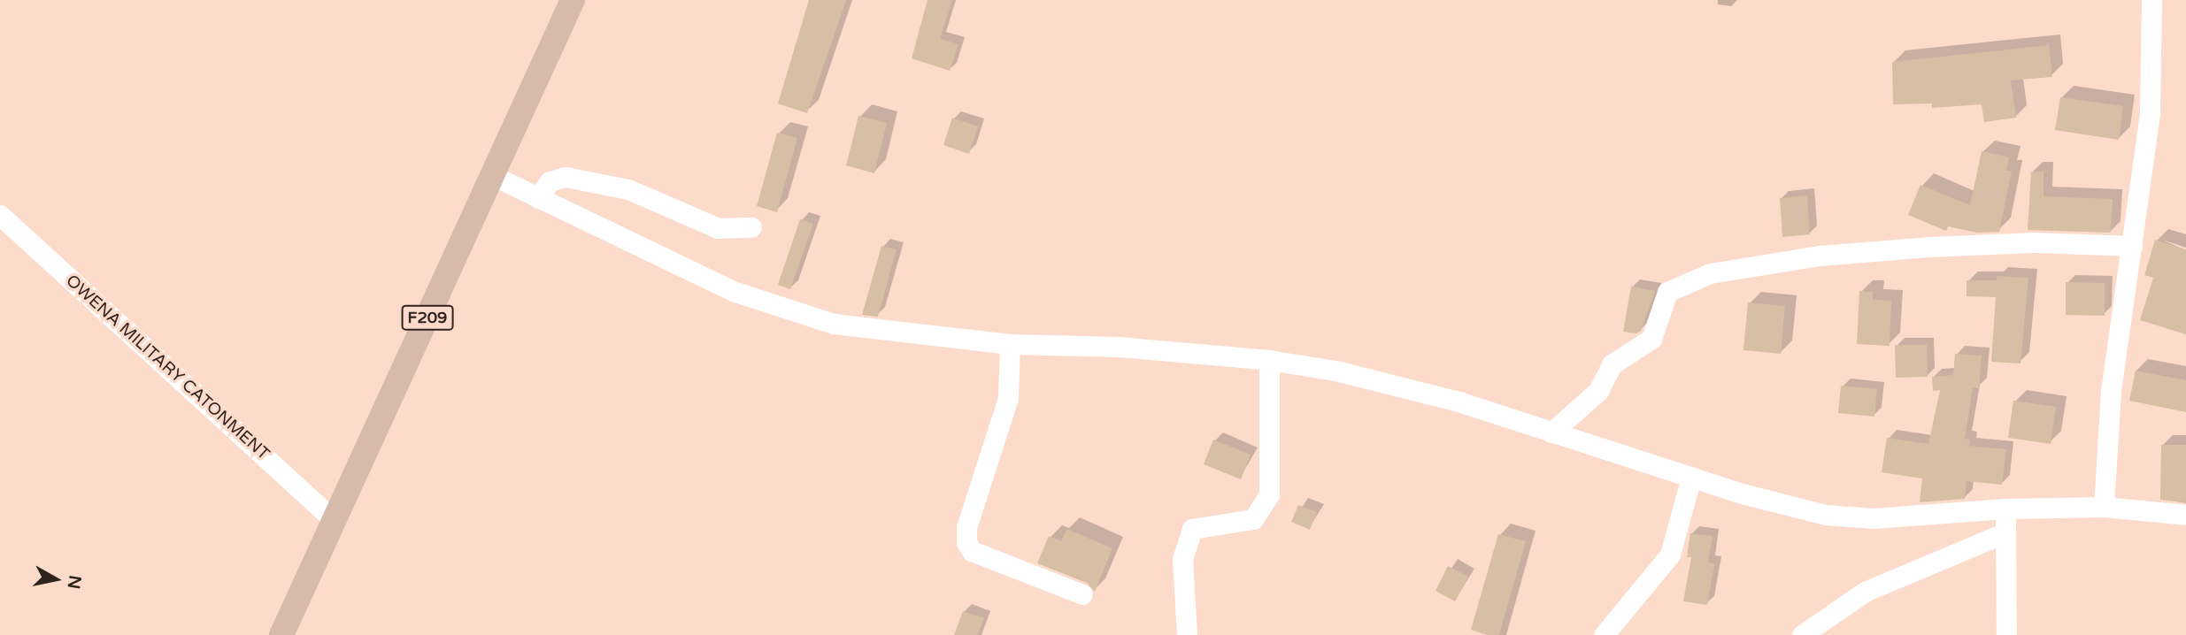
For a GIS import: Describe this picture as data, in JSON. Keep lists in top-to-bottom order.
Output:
{
  "streets": {
    "main road": ["F209"],
    "street": ["OWENA MILITARY CATONMENT"]
  },
  "crossings": [
    ["F209", "OWENA MILITARY CATONMENT"]
  ],
  "north": "right"
}
